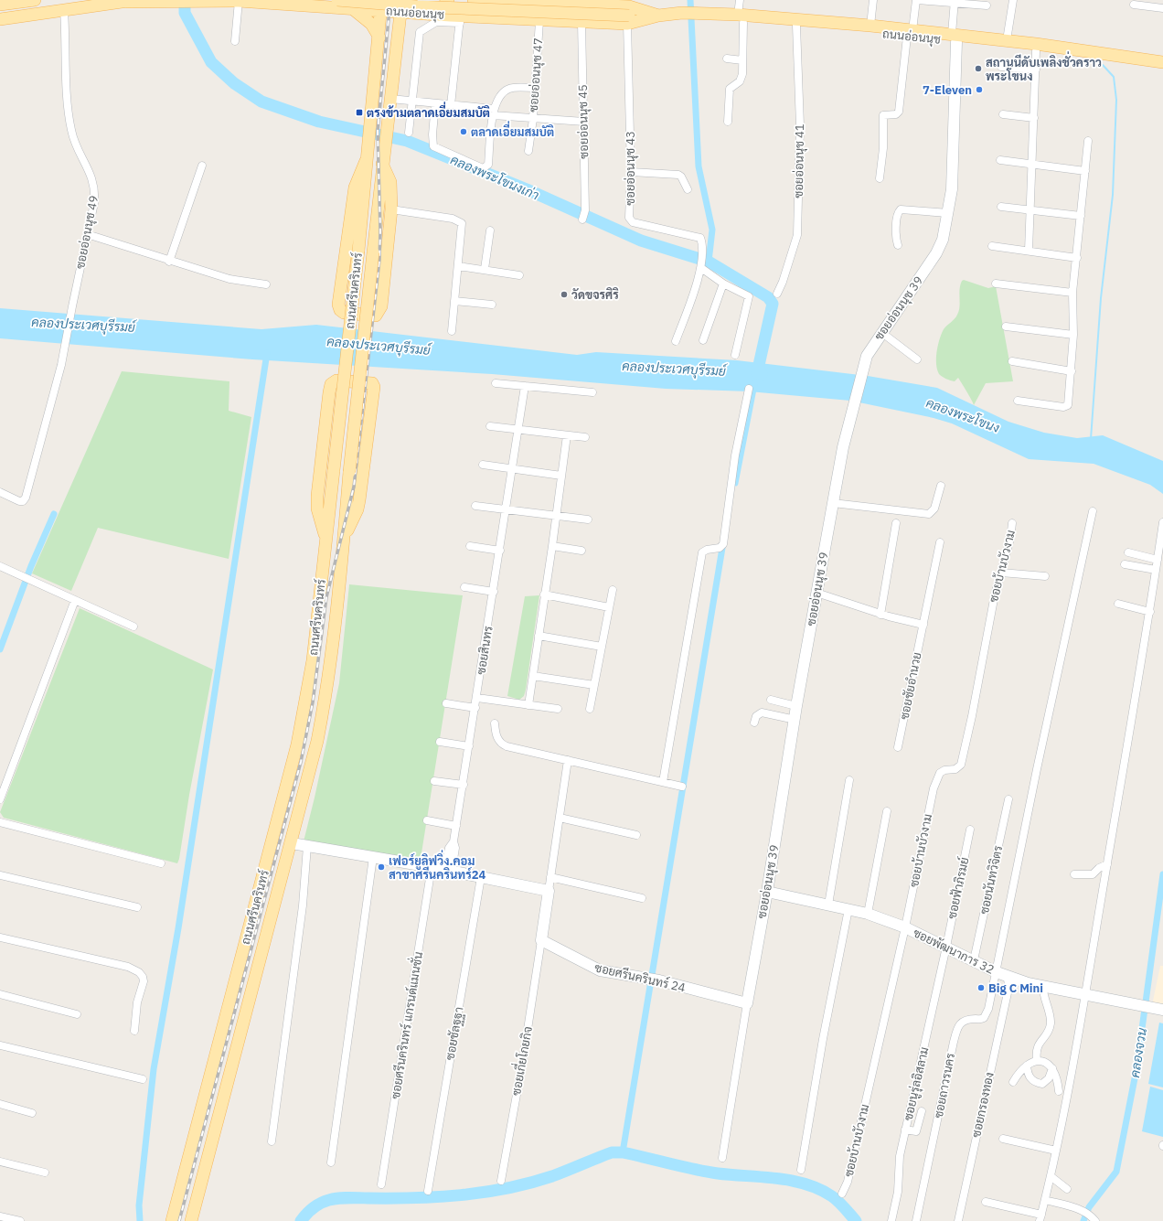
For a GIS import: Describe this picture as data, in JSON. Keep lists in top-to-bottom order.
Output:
{
  "streets": {
    "main road": ["ถนนอ่อนนุช", "ถนนศรีนครินทร์"],
    "street": [
      "ซอยอ่อนนุช 47",
      "ซอยอ่อนนุช 45",
      "ซอยอ่อนนุช 41",
      "ซอยอ่อนนุช 43",
      "ซอยอ่อนนุช 49",
      "ซอยอ่อนนุช 39",
      "ซอยบ้านบัวงาม",
      "ซอยสินทร",
      "ซอยชัยอำนวย",
      "ซอยนันทวิจิตร",
      "ซอยฟ้าภิรมย์",
      "ซอยพัฒนาการ 32",
      "ซอยศรีนครินทร์ 24",
      "ซอยศรีนครินทร์ แกรนด์แมนชั่น",
      "ซอยชัลฐฐา",
      "ซอยเกี่ยโกยกิจ",
      "ซอยนูรุ่ลอิสลาม",
      "ซอยถาวรนคร",
      "ซอยกรองทอง"
    ]
  },
  "crossings": [
    ["ถนนอ่อนนุช", "ซอยอ่อนนุช 47"],
    ["ถนนอ่อนนุช", "ซอยอ่อนนุช 45"],
    ["ถนนอ่อนนุช", "ซอยอ่อนนุช 41"],
    ["ถนนอ่อนนุช", "ซอยอ่อนนุช 43"],
    ["ถนนอ่อนนุช", "ซอยอ่อนนุช 49"],
    ["ถนนอ่อนนุช", "ถนนศรีนครินทร์"],
    ["ถนนอ่อนนุช", "ซอยอ่อนนุช 39"],
    ["ซอยอ่อนนุช 39", "ซอยพัฒนาการ 32"],
    ["ซอยอ่อนนุช 39", "ซอยศรีนครินทร์ 24"],
    ["ซอยบ้านบัวงาม", "ซอยพัฒนาการ 32"],
    ["ซอยนันทวิจิตร", "ซอยพัฒนาการ 32"],
    ["ซอยฟ้าภิรมย์", "ซอยพัฒนาการ 32"],
    ["ซอยฟ้าภิรมย์", "ซอยนูรุ่ลอิสลาม"],
    ["ซอยพัฒนาการ 32", "ซอยนูรุ่ลอิสลาม"],
    ["ซอยพัฒนาการ 32", "ซอยถาวรนคร"],
    ["ซอยพัฒนาการ 32", "ซอยกรองทอง"],
    ["ซอยศรีนครินทร์ 24", "ซอยเกี่ยโกยกิจ"]
  ],
  "water": [
    "คลองพระโขนงเก่า",
    "คลองประเวศบุรีรมย์",
    "คลองพระโขนง",
    "คลองจวน"
  ],
  "places": {
    "other": [
      "สถานนีดับเพลิงชั่วคราว พระโขนง",
      "7-Eleven",
      "ตลาดเอี่ยมสมบัติ",
      "วัดขจรศิริ",
      "เฟอร์ยูลิฟวิ่ง.คอม สาขาศรีนครินทร์24",
      "Big C Mini"
    ],
    "transit": ["ตรงข้ามตลาดเอี่ยมสมบัติ"]
  }
}
